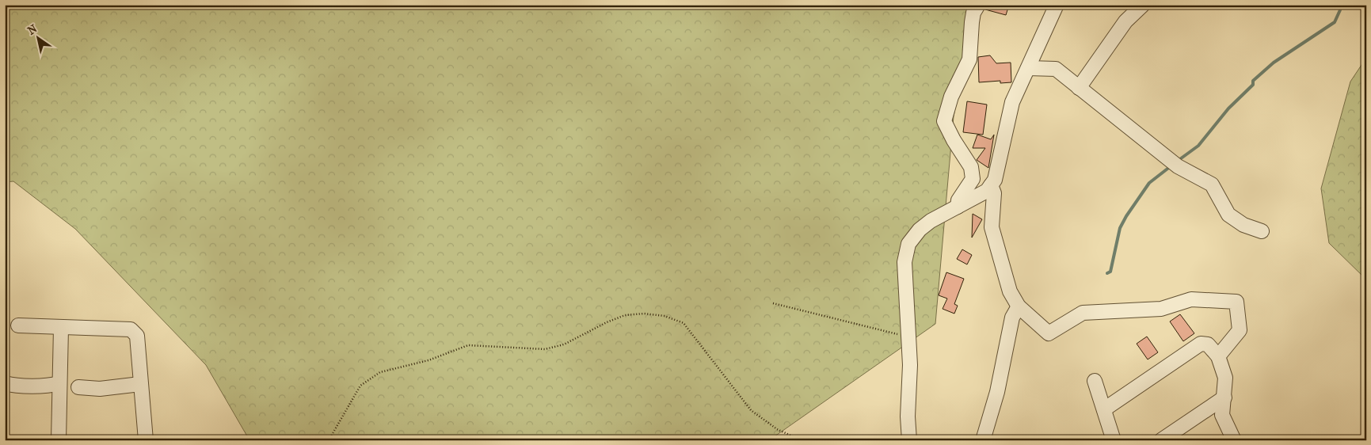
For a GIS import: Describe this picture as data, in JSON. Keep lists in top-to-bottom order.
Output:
{
  "north": "top left"
}
